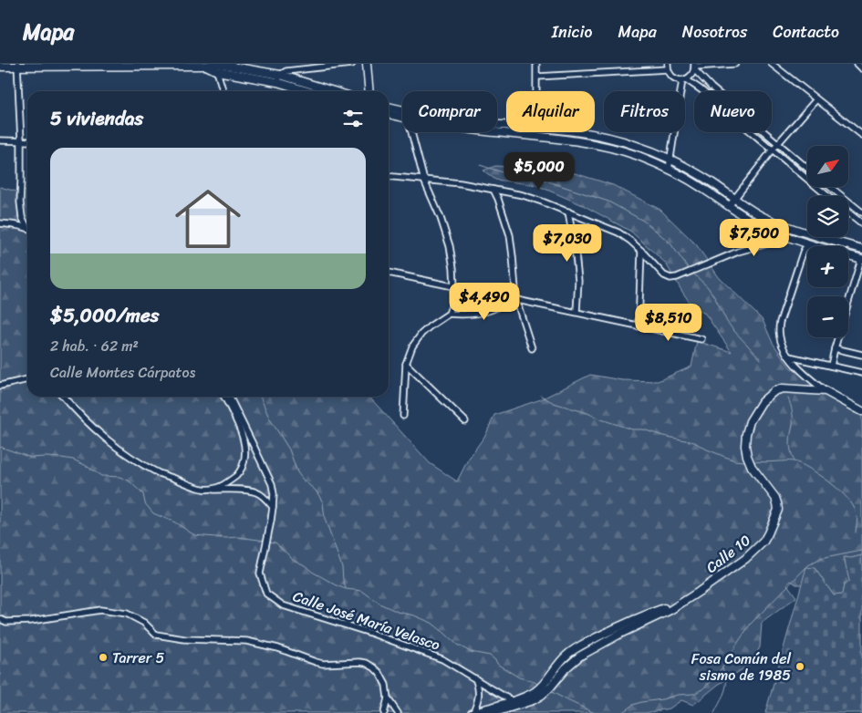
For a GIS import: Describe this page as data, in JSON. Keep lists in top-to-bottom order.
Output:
{
  "streets": {
    "street": ["Calle 10", "Calle José María Velasco"]
  },
  "crossings": [
    ["Calle 10", "Calle José María Velasco"]
  ],
  "places": ["Tarrer 5", "Fosa Común del sismo de 1985"],
  "north": "top right",
  "page": {
    "header": "Mapa",
    "nav": [
      "Inicio",
      "Mapa",
      "Nosotros",
      "Contacto"
    ],
    "chip": [
      "Comprar",
      "Alquilar",
      "Filtros",
      "Nuevo"
    ],
    "heading": "5 viviendas",
    "map_buttons": ["+", "−"],
    "list": [
      {
        "name": "$5,000/mes",
        "note": "2 hab. · 62 m² · Calle Montes Cárpatos"
      }
    ],
    "price": [
      "$5,000",
      "$7,500",
      "$7,030",
      "$4,490",
      "$8,510"
    ]
  }
}
